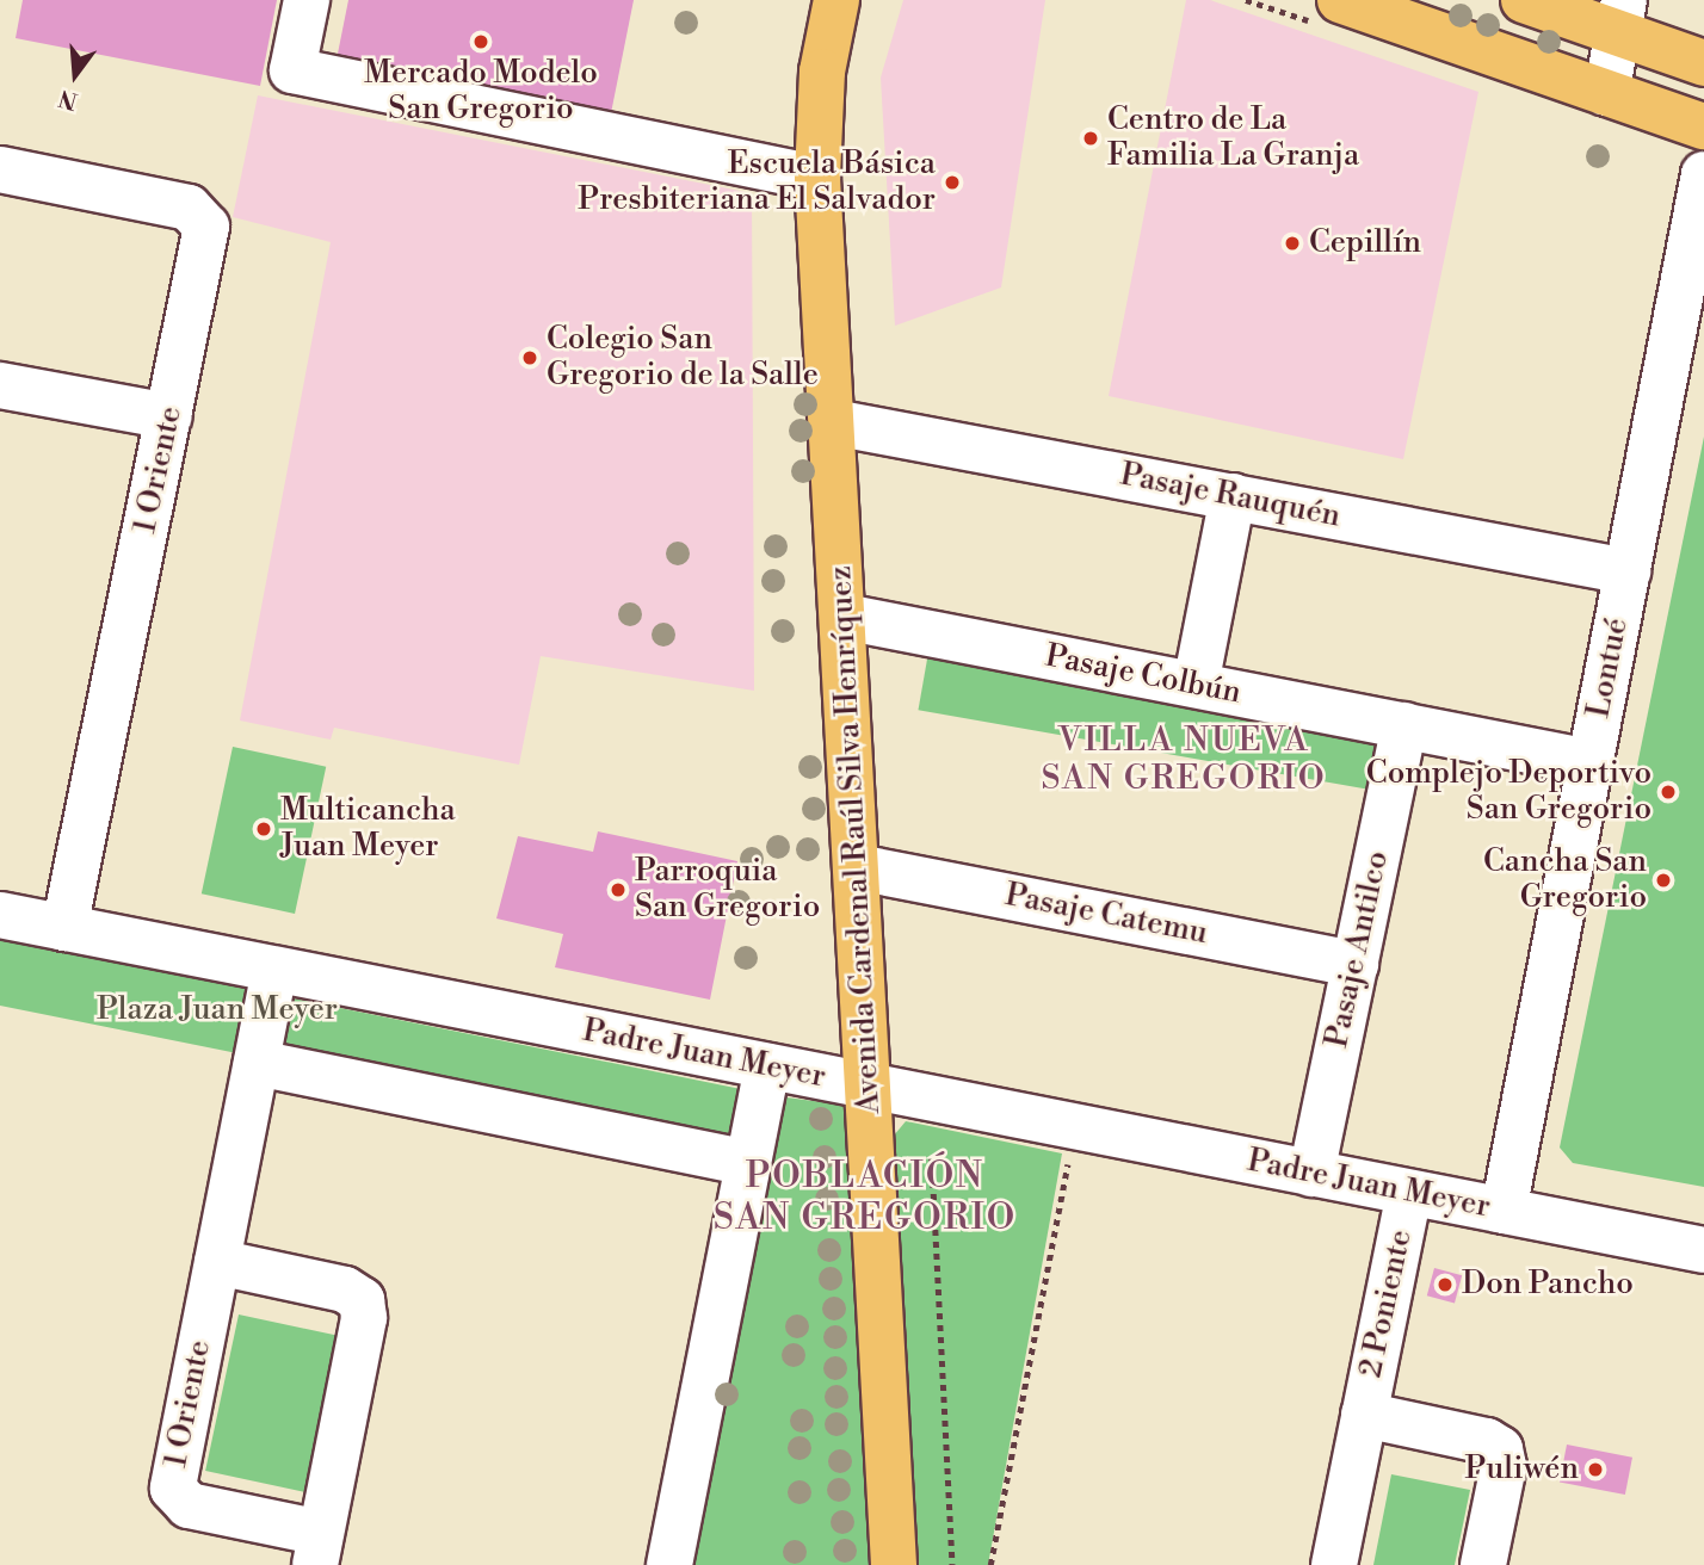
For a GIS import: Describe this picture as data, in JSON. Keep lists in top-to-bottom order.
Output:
{
  "streets": {
    "main road": ["Avenida Cardenal Raúl Silva Henríquez"],
    "street": [
      "1 Oriente",
      "Pasaje Rauquén",
      "Lontué",
      "Pasaje Colbún",
      "Pasaje Catemu",
      "Pasaje Antilco",
      "Padre Juan Meyer",
      "2 Poniente"
    ]
  },
  "crossings": [
    ["1 Oriente", "Padre Juan Meyer"],
    ["Pasaje Rauquén", "Lontué"],
    ["Pasaje Rauquén", "Avenida Cardenal Raúl Silva Henríquez"],
    ["Lontué", "Pasaje Colbún"],
    ["Lontué", "Padre Juan Meyer"],
    ["Pasaje Colbún", "Avenida Cardenal Raúl Silva Henríquez"],
    ["Pasaje Colbún", "Pasaje Antilco"],
    ["Avenida Cardenal Raúl Silva Henríquez", "Pasaje Catemu"],
    ["Avenida Cardenal Raúl Silva Henríquez", "Padre Juan Meyer"],
    ["Pasaje Catemu", "Pasaje Antilco"],
    ["Pasaje Antilco", "Padre Juan Meyer"],
    ["Padre Juan Meyer", "2 Poniente"]
  ],
  "districts": ["VILLA NUEVA SAN GREGORIO", "POBLACIÓN SAN GREGORIO"],
  "parks": ["Plaza Juan Meyer"],
  "places": [
    "Mercado Modelo San Gregorio",
    "Centro de La Familia La Granja",
    "Escuela Básica Presbiteriana El Salvador",
    "Cepillín",
    "Colegio San Gregorio de la Salle",
    "Complejo Deportivo San Gregorio",
    "Multicancha Juan Meyer",
    "Cancha San Gregorio",
    "Parroquia San Gregorio",
    "Don Pancho",
    "Puliwén"
  ],
  "north": "bottom"
}
